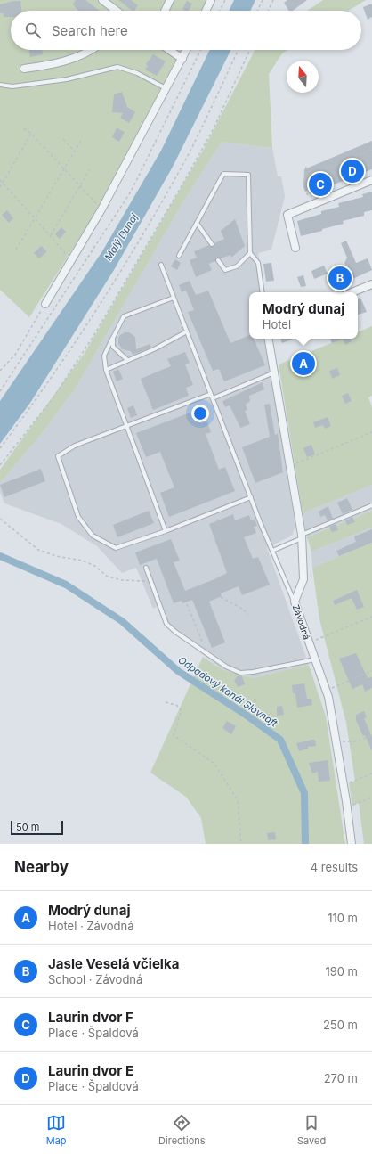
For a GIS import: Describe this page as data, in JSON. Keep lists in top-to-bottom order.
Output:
{
  "streets": {
    "street": ["Závodná"]
  },
  "water": ["Malý Dunaj", "Odpadový kanál Slovnaft"],
  "scale_bar": "50 m",
  "north": "top",
  "page": {
    "search": "Search here",
    "pins": [
      "D",
      "C",
      "B",
      "A"
    ],
    "popup": ["Modrý dunaj", "Hotel"],
    "scale": "50 m",
    "heading": ["Nearby", "4 results"],
    "list": [
      {
        "mark": "A",
        "name": "Modrý dunaj",
        "note": "Hotel · Závodná",
        "value": "110 m"
      },
      {
        "mark": "B",
        "name": "Jasle Veselá včielka",
        "note": "School · Závodná",
        "value": "190 m"
      },
      {
        "mark": "C",
        "name": "Laurin dvor F",
        "note": "Place · Špaldová",
        "value": "250 m"
      },
      {
        "mark": "D",
        "name": "Laurin dvor E",
        "note": "Place · Špaldová",
        "value": "270 m"
      }
    ],
    "nav": ["Map", "Directions", "Saved"]
  }
}
